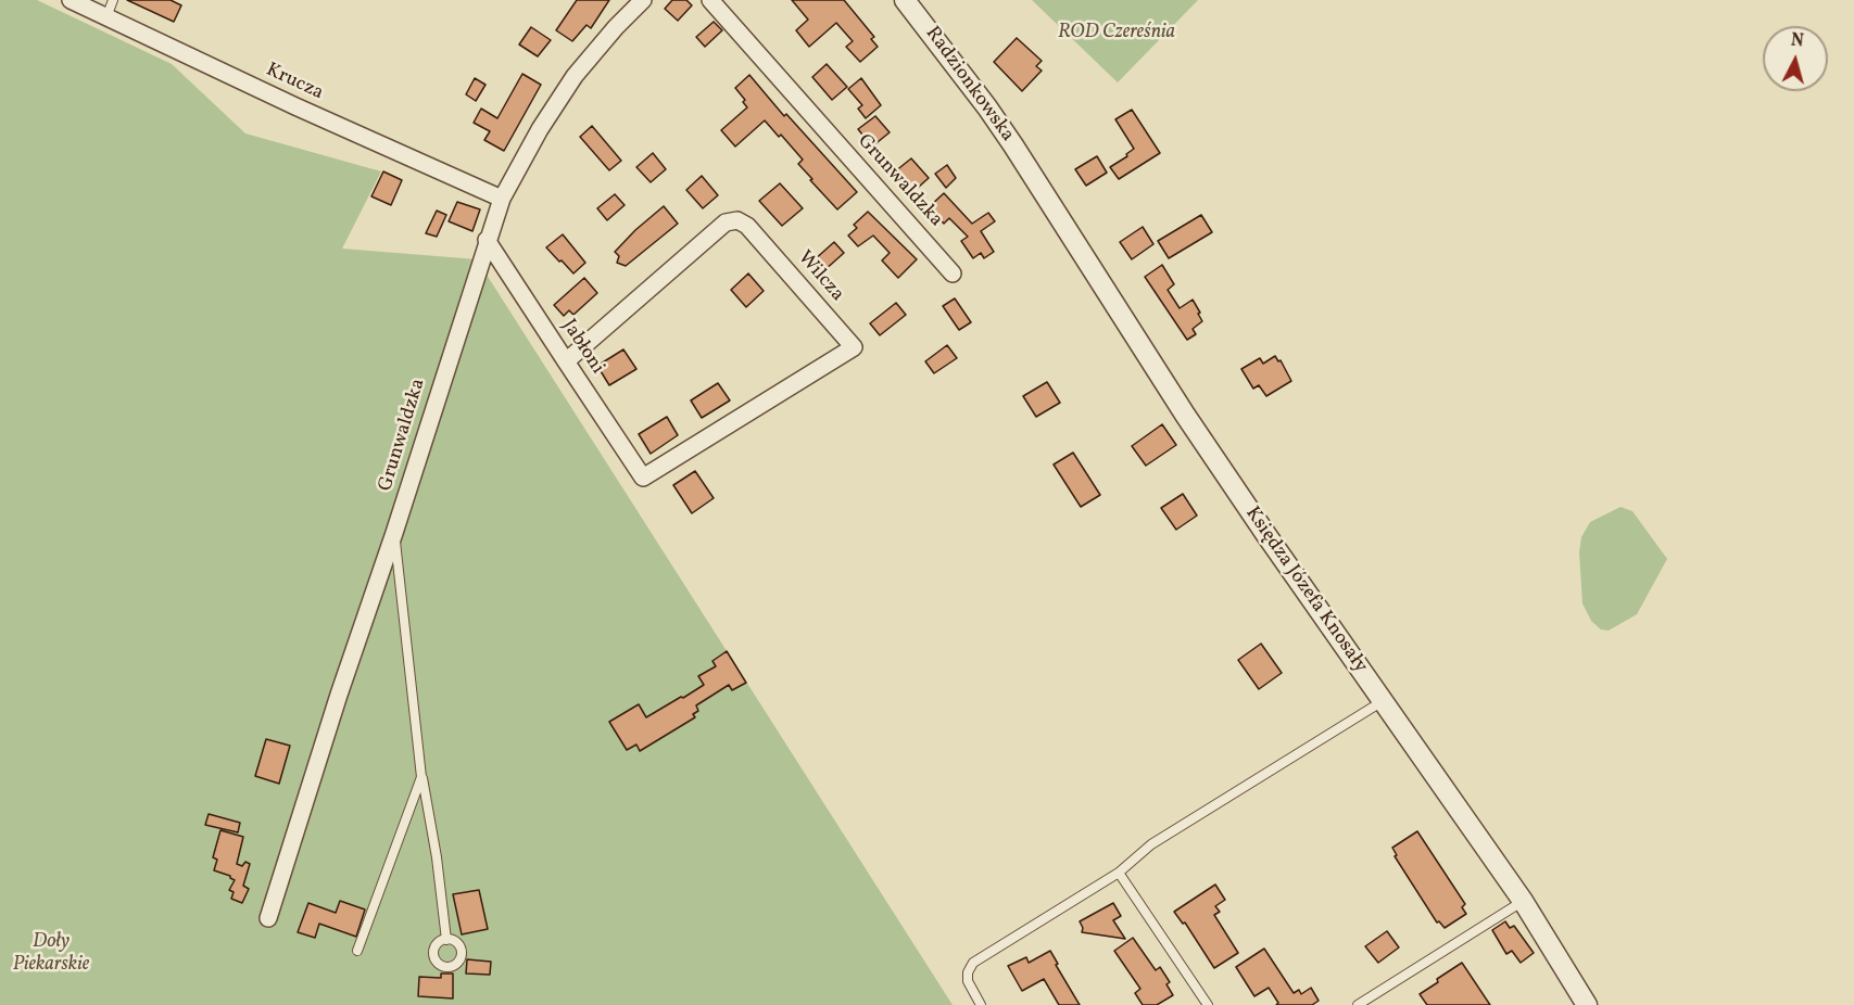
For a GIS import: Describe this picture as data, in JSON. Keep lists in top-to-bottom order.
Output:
{
  "streets": {
    "street": [
      "Krucza",
      "Radzionkowska",
      "Grunwaldzka",
      "Wilcza",
      "Jabłoni",
      "Księdza Józefa Knosały"
    ]
  },
  "crossings": [
    ["Krucza", "Grunwaldzka"],
    ["Radzionkowska", "Księdza Józefa Knosały"],
    ["Grunwaldzka", "Jabłoni"],
    ["Wilcza", "Jabłoni"]
  ],
  "parks": ["ROD Czereśnia", "Doły Piekarskie"],
  "north": "top"
}
